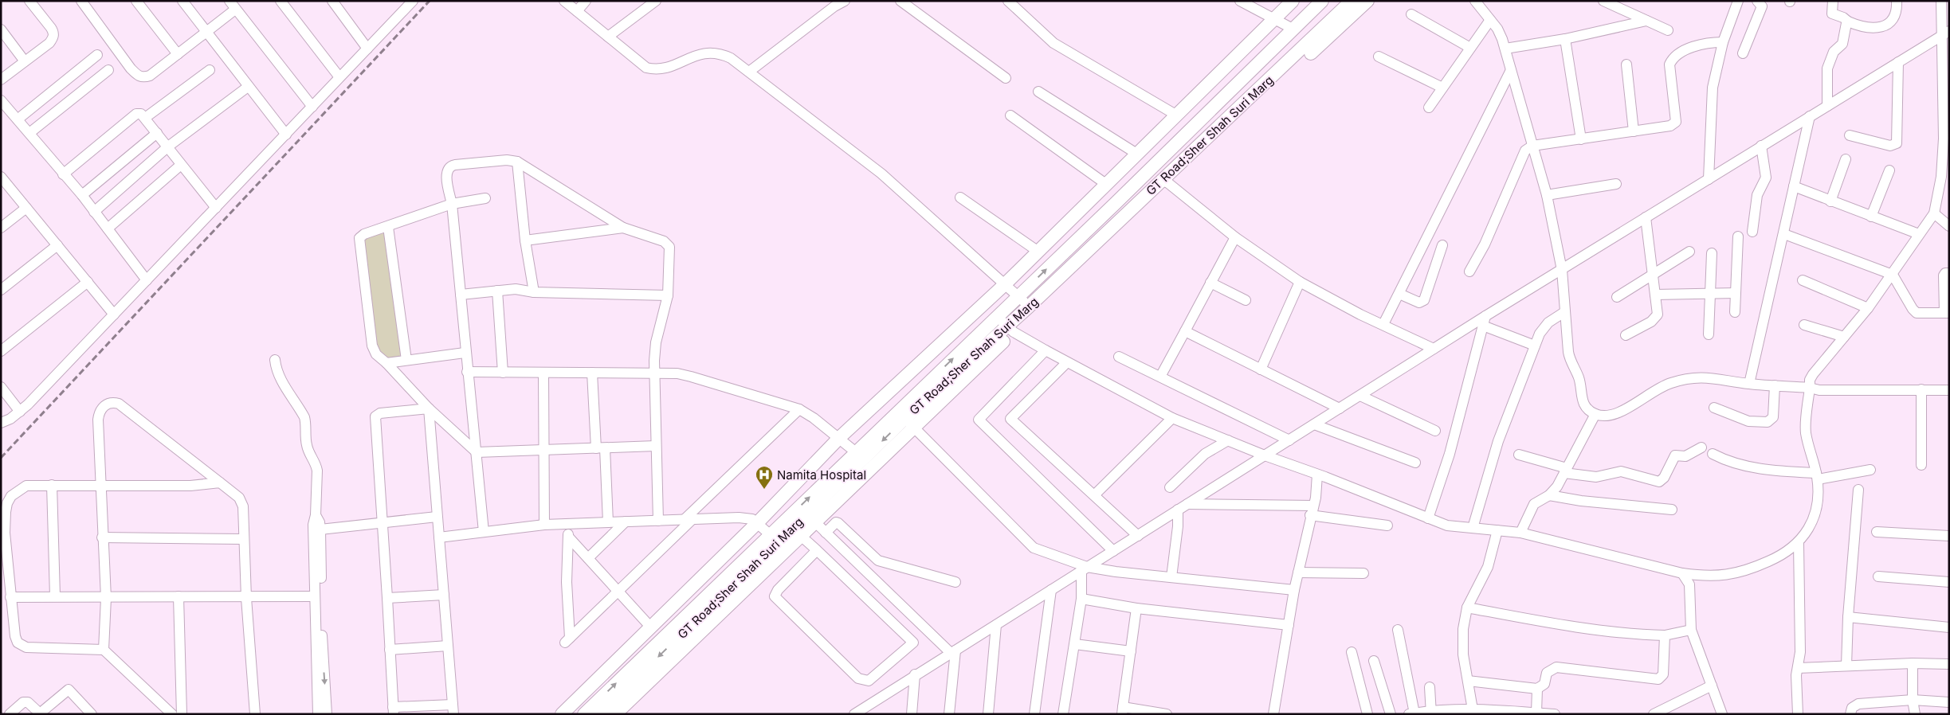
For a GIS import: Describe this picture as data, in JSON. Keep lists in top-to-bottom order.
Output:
{
  "streets": {
    "main road": ["GT Road;Sher Shah Suri Marg"]
  },
  "places": {
    "hospital": ["Namita Hospital"]
  }
}
